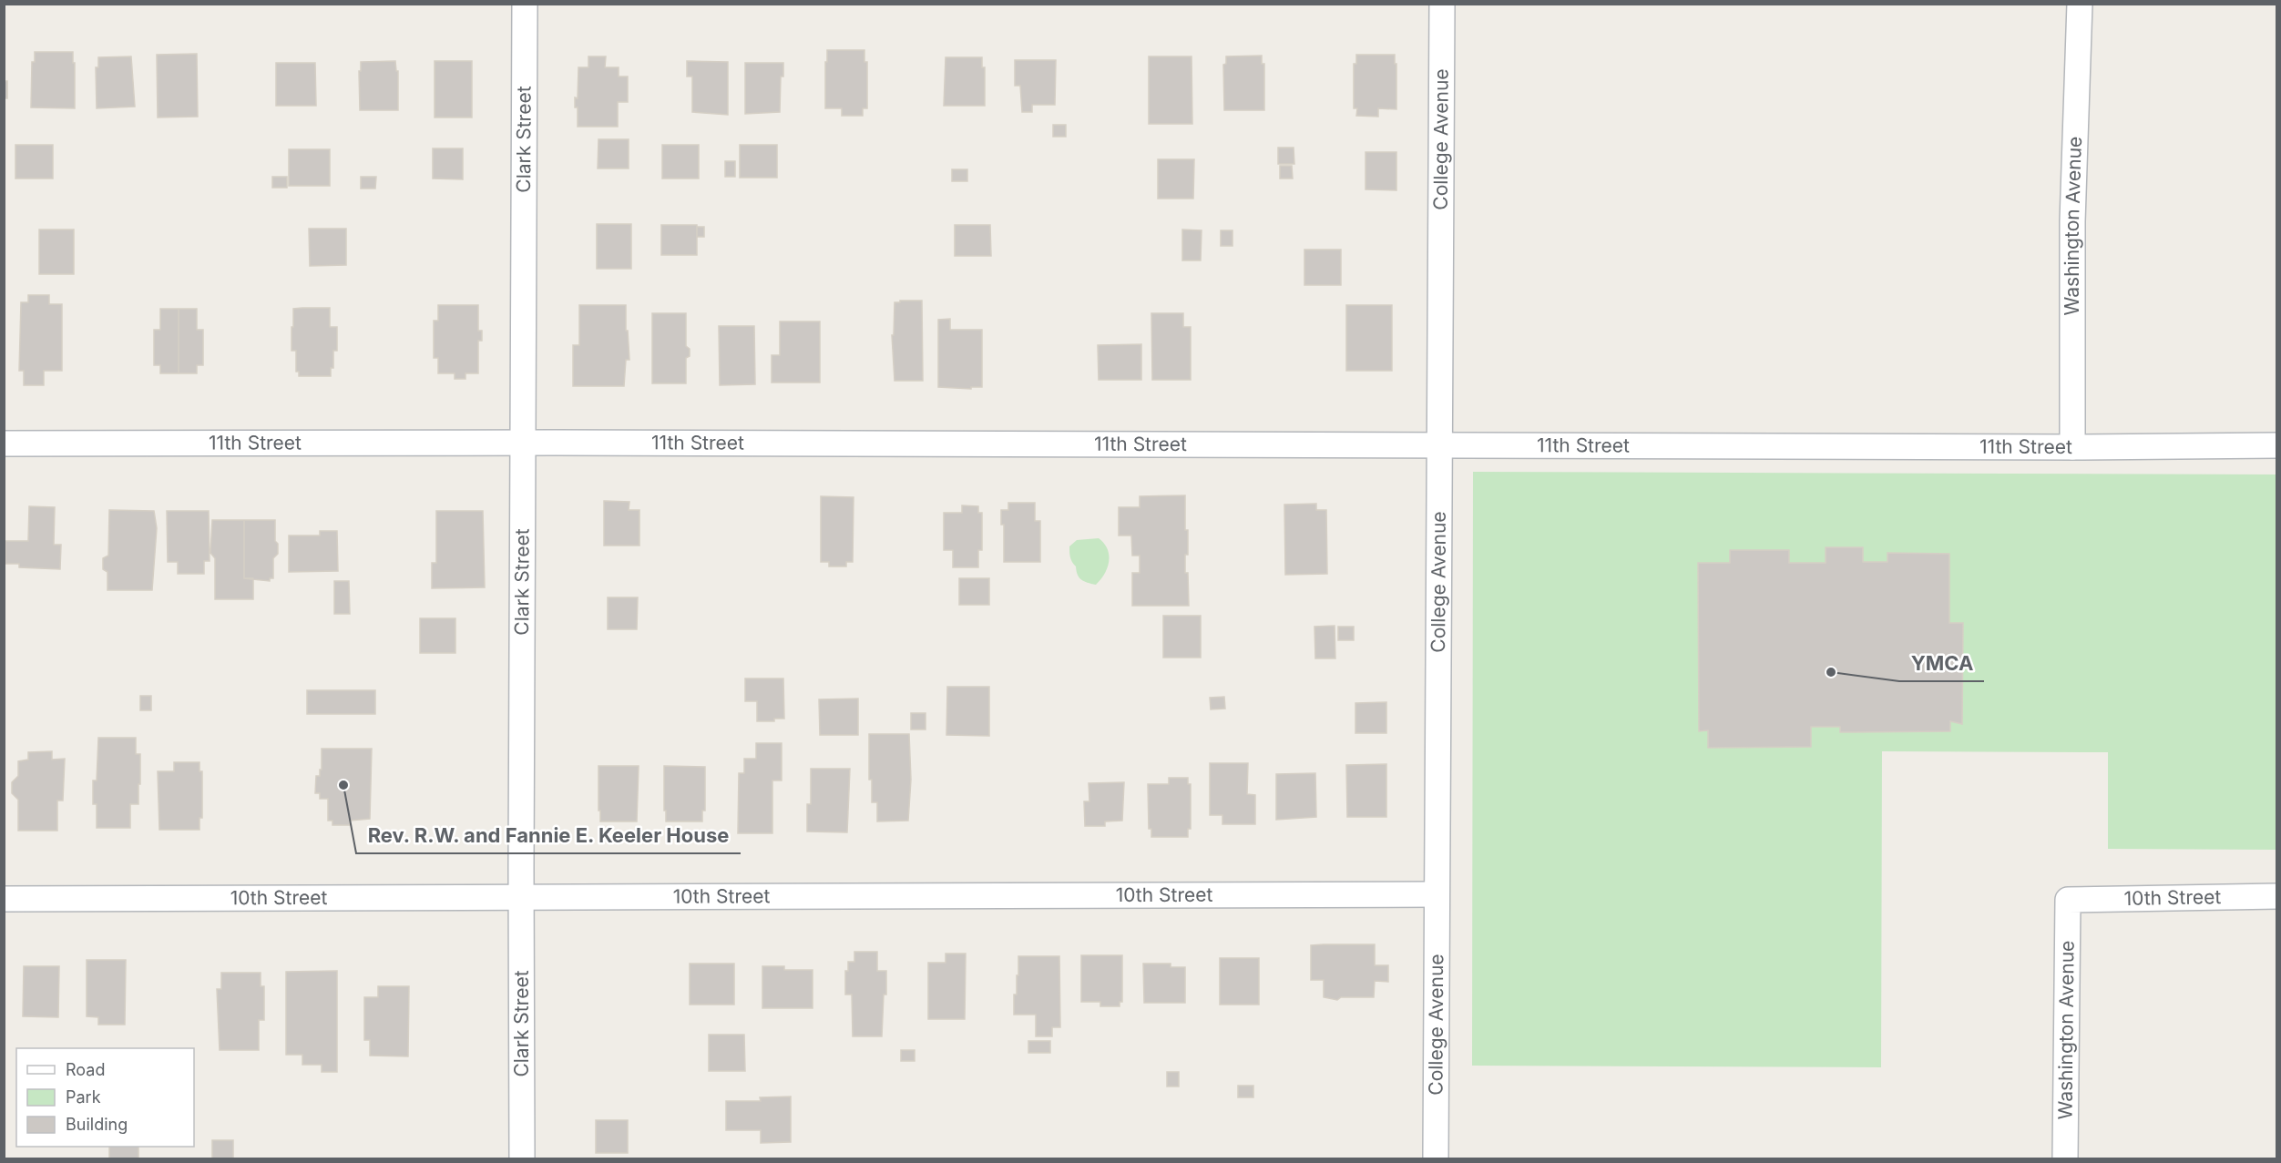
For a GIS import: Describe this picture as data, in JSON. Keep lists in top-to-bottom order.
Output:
{
  "streets": {
    "street": [
      "Clark Street",
      "College Avenue",
      "Washington Avenue",
      "11th Street",
      "10th Street"
    ]
  },
  "crossings": [
    ["Clark Street", "11th Street"],
    ["Clark Street", "10th Street"],
    ["College Avenue", "11th Street"],
    ["College Avenue", "10th Street"],
    ["Washington Avenue", "11th Street"],
    ["Washington Avenue", "10th Street"]
  ],
  "places": ["YMCA", "Rev. R.W. and Fannie E. Keeler House"],
  "legend": ["Road", "Park", "Building"]
}
